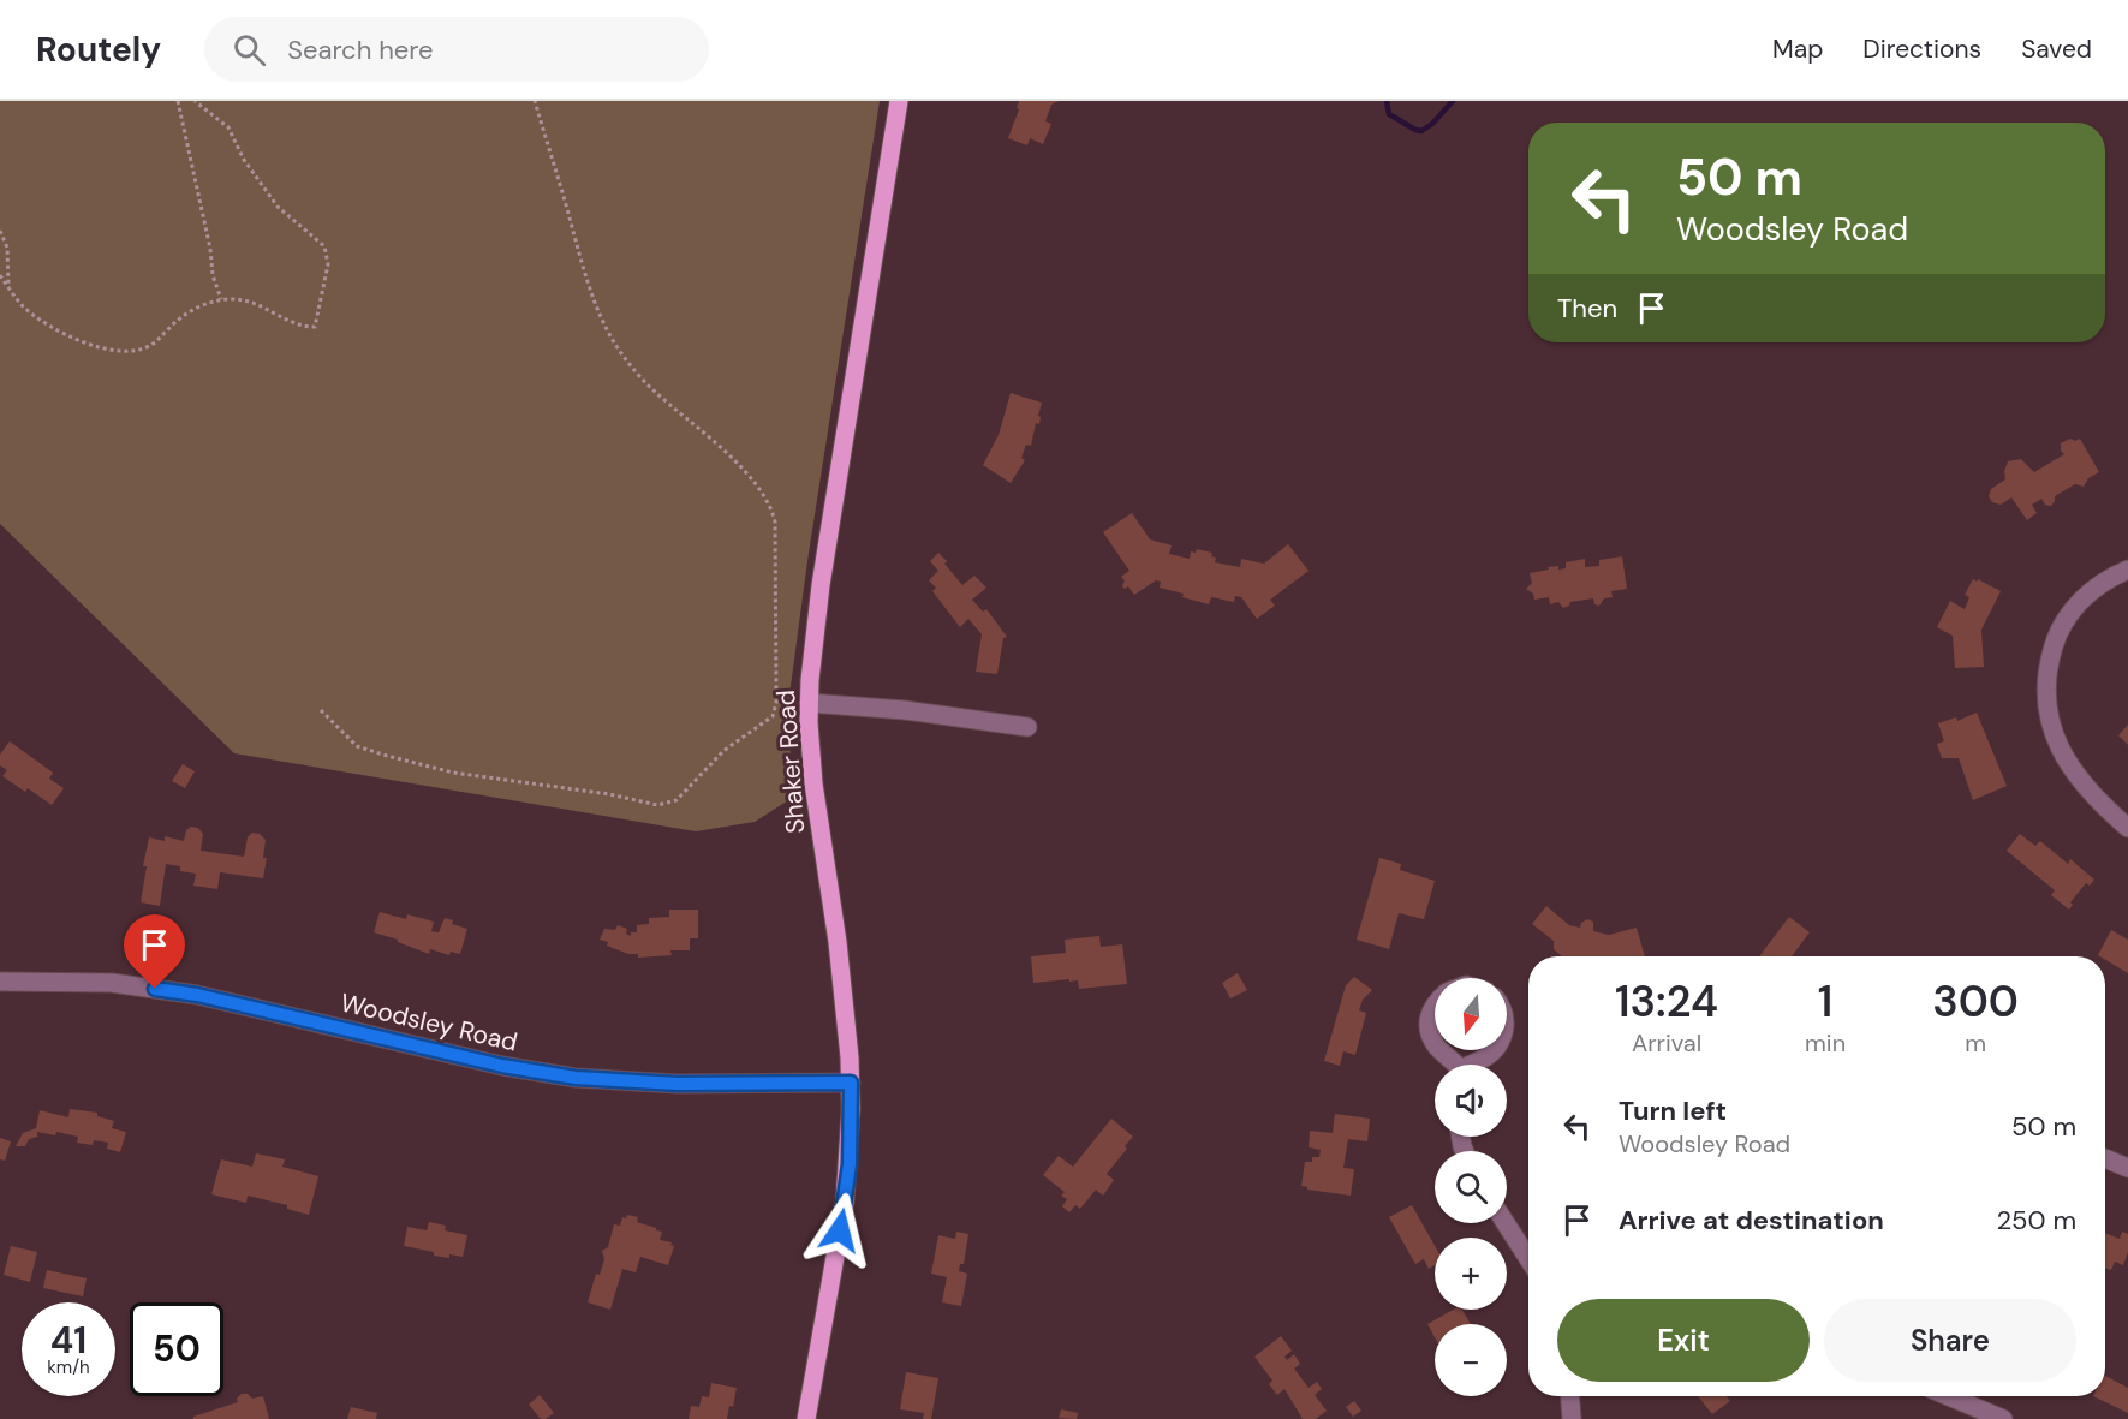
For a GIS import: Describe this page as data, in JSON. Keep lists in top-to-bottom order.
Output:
{
  "streets": {
    "main road": ["Shaker Road"],
    "street": ["Woodsley Road"]
  },
  "crossings": [
    ["Shaker Road", "Woodsley Road"]
  ],
  "north": "bottom",
  "page": {
    "header": "Routely",
    "search": "Search here",
    "nav": ["Map", "Directions", "Saved"],
    "turn": ["50 m", "Woodsley Road"],
    "then": "Then",
    "eta": [
      "13:24",
      "Arrival",
      "1",
      "min",
      "300",
      "m"
    ],
    "map_buttons": ["+", "−"],
    "list": [
      {
        "name": "Turn left",
        "note": "Woodsley Road",
        "value": "50 m"
      },
      {
        "name": "Arrive at destination",
        "value": "250 m"
      }
    ],
    "buttons": ["Exit", "Share"],
    "speed": "41 km/h",
    "limit": "50"
  }
}
